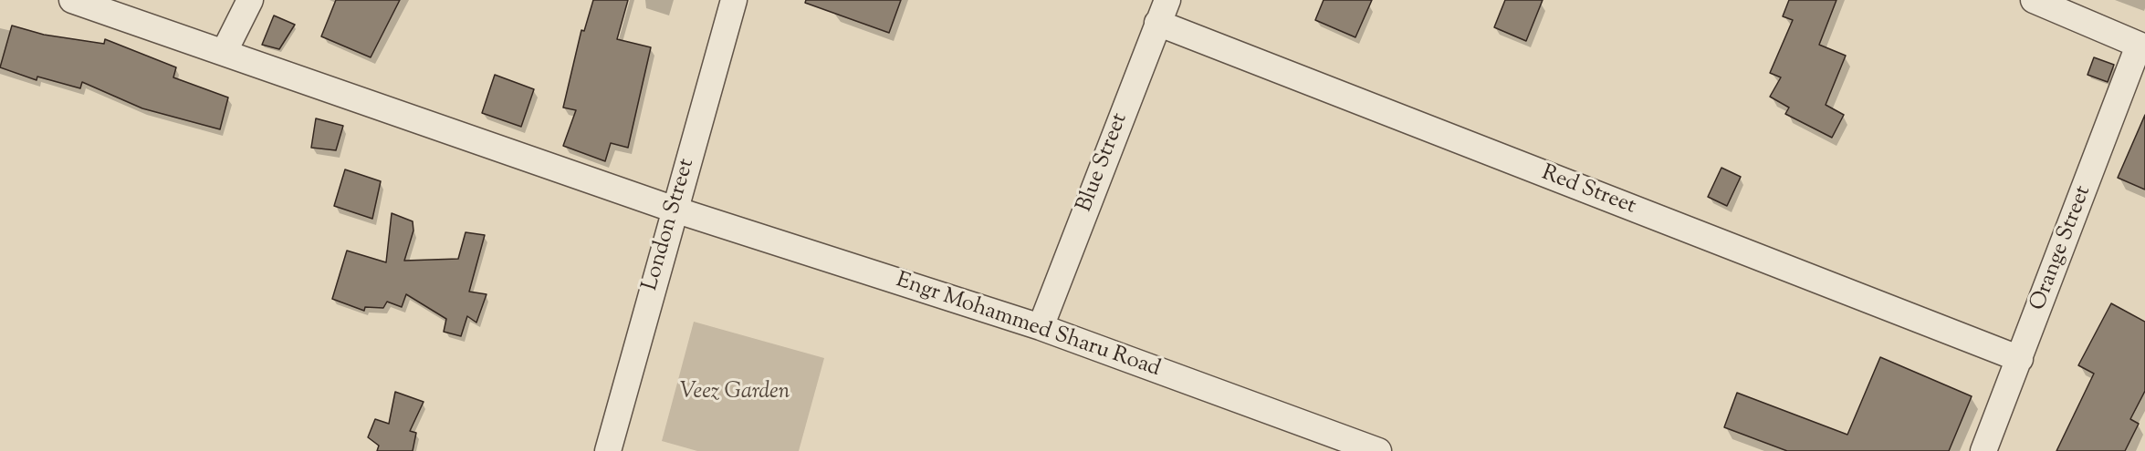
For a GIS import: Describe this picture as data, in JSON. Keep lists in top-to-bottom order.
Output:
{
  "streets": {
    "street": [
      "Blue Street",
      "Red Street",
      "London Street",
      "Orange Street",
      "Engr Mohammed Sharu Road"
    ]
  },
  "crossings": [
    ["Blue Street", "Red Street"],
    ["Blue Street", "Engr Mohammed Sharu Road"],
    ["Red Street", "Orange Street"],
    ["London Street", "Engr Mohammed Sharu Road"]
  ],
  "parks": ["Veez Garden"]
}
